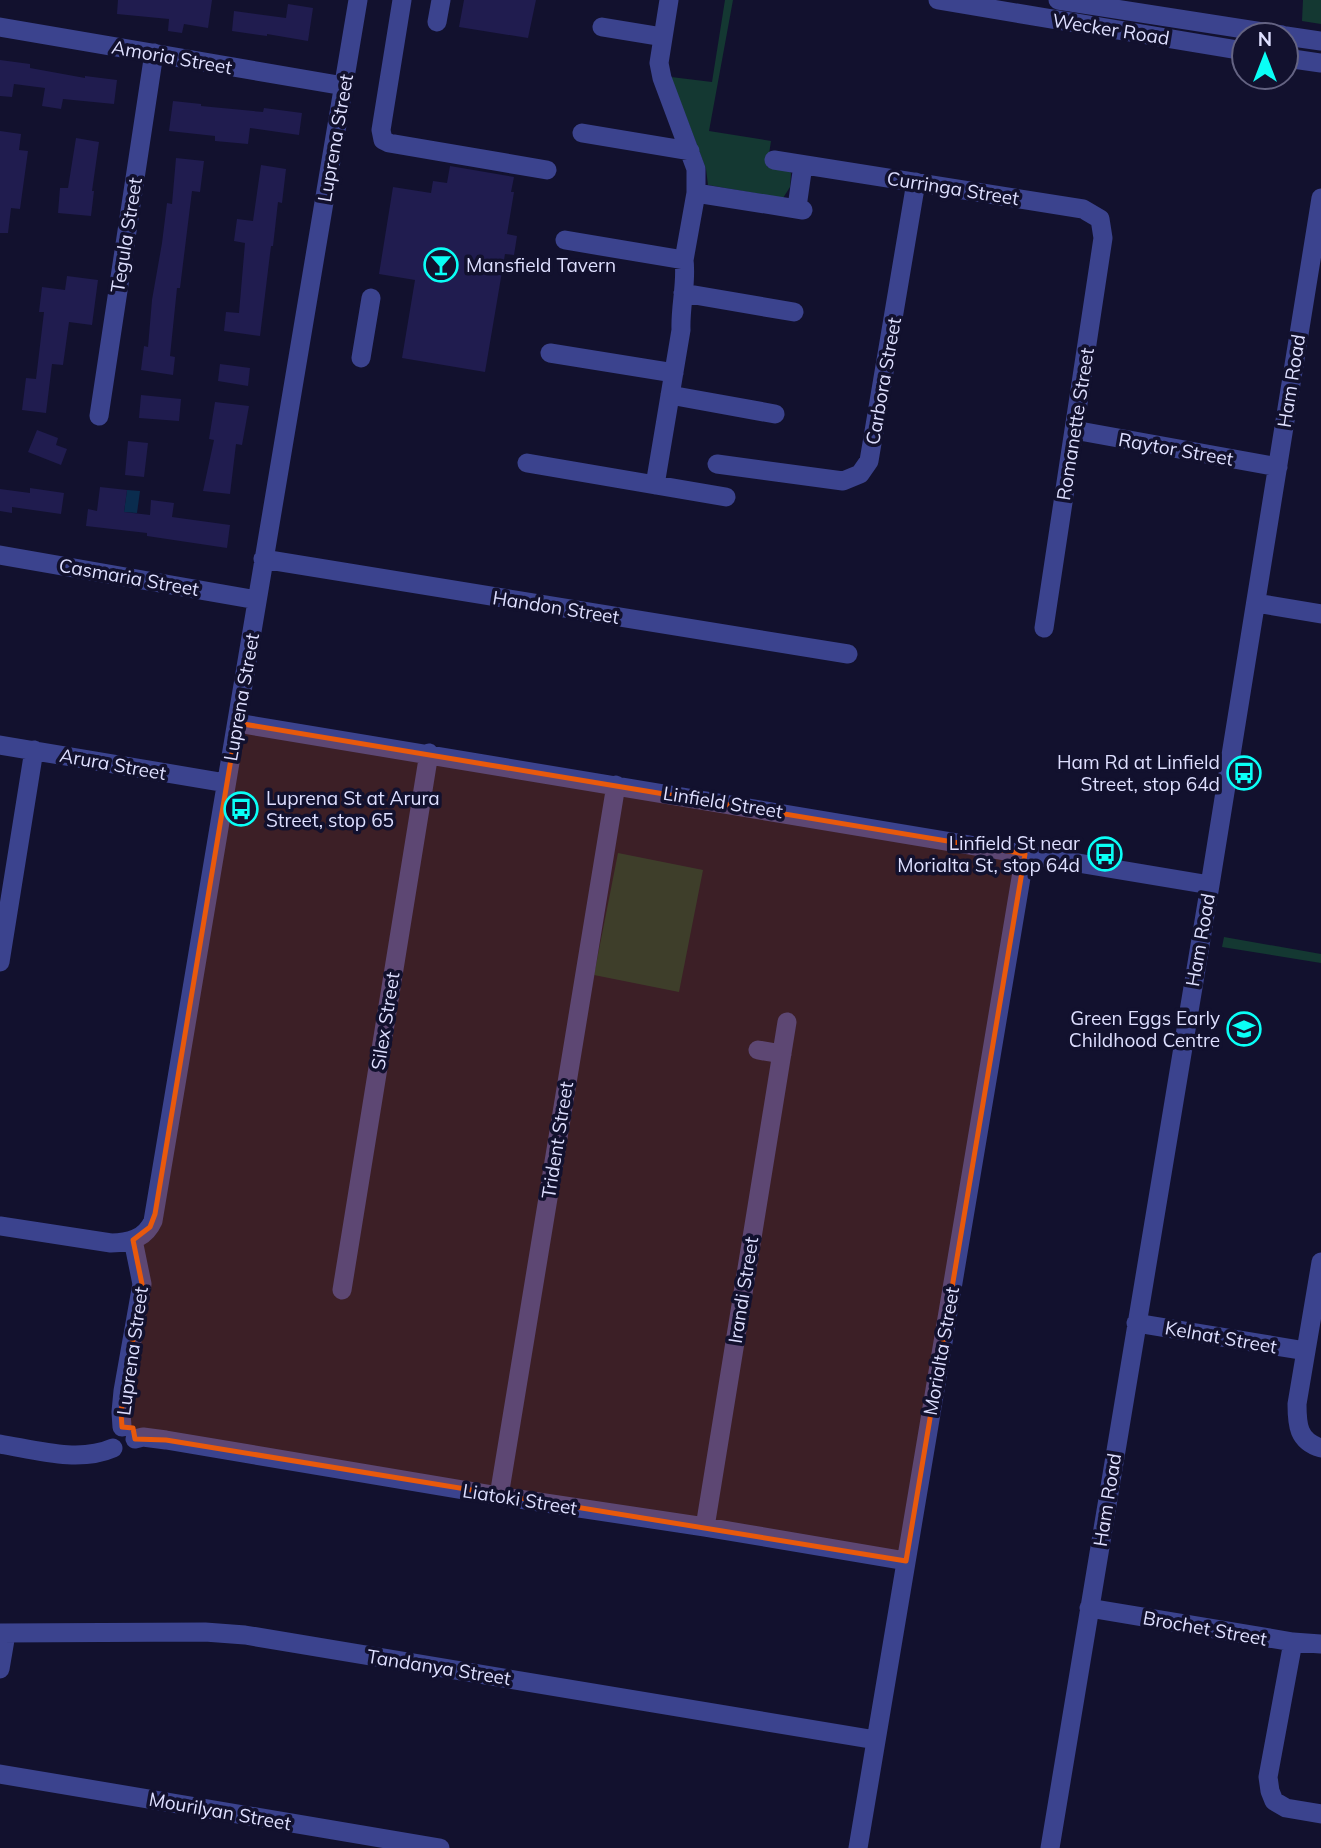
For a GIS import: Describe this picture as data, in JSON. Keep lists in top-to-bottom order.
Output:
{
  "streets": {
    "street": [
      "Wecker Road",
      "Amoria Street",
      "Luprena Street",
      "Curringa Street",
      "Tegula Street",
      "Carbora Street",
      "Ham Road",
      "Romanette Street",
      "Raytor Street",
      "Casmaria Street",
      "Handon Street",
      "Arura Street",
      "Linfield Street",
      "Silex Street",
      "Trident Street",
      "Irandi Street",
      "Kelnat Street",
      "Morialta Street",
      "Liatoki Street",
      "Brochet Street",
      "Tandanya Street",
      "Mourilyan Street"
    ]
  },
  "crossings": [
    ["Amoria Street", "Luprena Street"],
    ["Amoria Street", "Tegula Street"],
    ["Luprena Street", "Casmaria Street"],
    ["Luprena Street", "Handon Street"],
    ["Luprena Street", "Arura Street"],
    ["Luprena Street", "Linfield Street"],
    ["Luprena Street", "Liatoki Street"],
    ["Curringa Street", "Carbora Street"],
    ["Curringa Street", "Romanette Street"],
    ["Ham Road", "Raytor Street"],
    ["Ham Road", "Linfield Street"],
    ["Ham Road", "Kelnat Street"],
    ["Ham Road", "Brochet Street"],
    ["Romanette Street", "Raytor Street"],
    ["Linfield Street", "Silex Street"],
    ["Linfield Street", "Trident Street"],
    ["Linfield Street", "Morialta Street"],
    ["Trident Street", "Liatoki Street"],
    ["Irandi Street", "Liatoki Street"],
    ["Morialta Street", "Liatoki Street"],
    ["Morialta Street", "Tandanya Street"]
  ],
  "places": {
    "bar": ["Mansfield Tavern"],
    "bus stop": ["Ham Rd at Linfield Street, stop 64d", "Luprena St at Arura Street, stop 65", "Linfield St near Morialta St, stop 64d"],
    "school or university": ["Green Eggs Early Childhood Centre"]
  },
  "north": "top"
}
